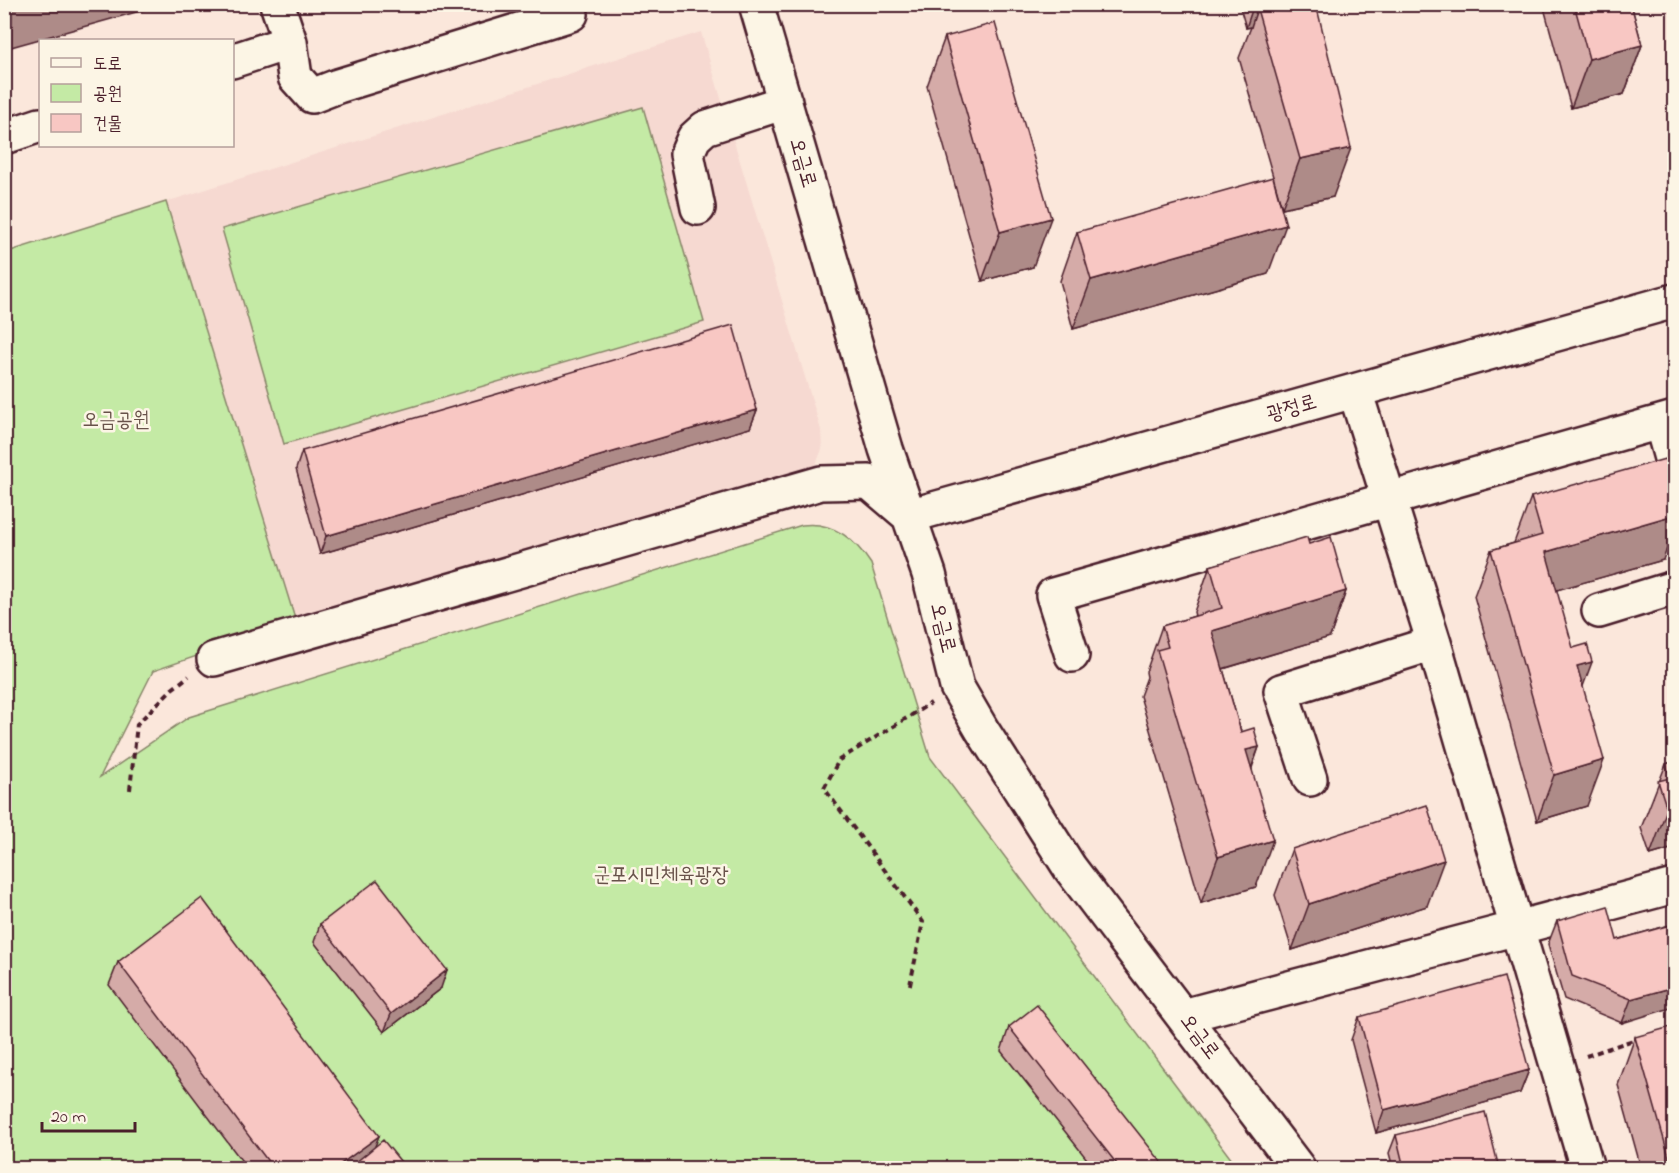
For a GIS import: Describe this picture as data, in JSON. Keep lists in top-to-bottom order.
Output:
{
  "streets": {
    "street": ["오금로", "광정로"]
  },
  "crossings": [
    ["오금로", "광정로"]
  ],
  "parks": ["오금공원", "군포시민체육광장"],
  "legend": ["도로", "공원", "건물"],
  "scale_bar": "20 m"
}
